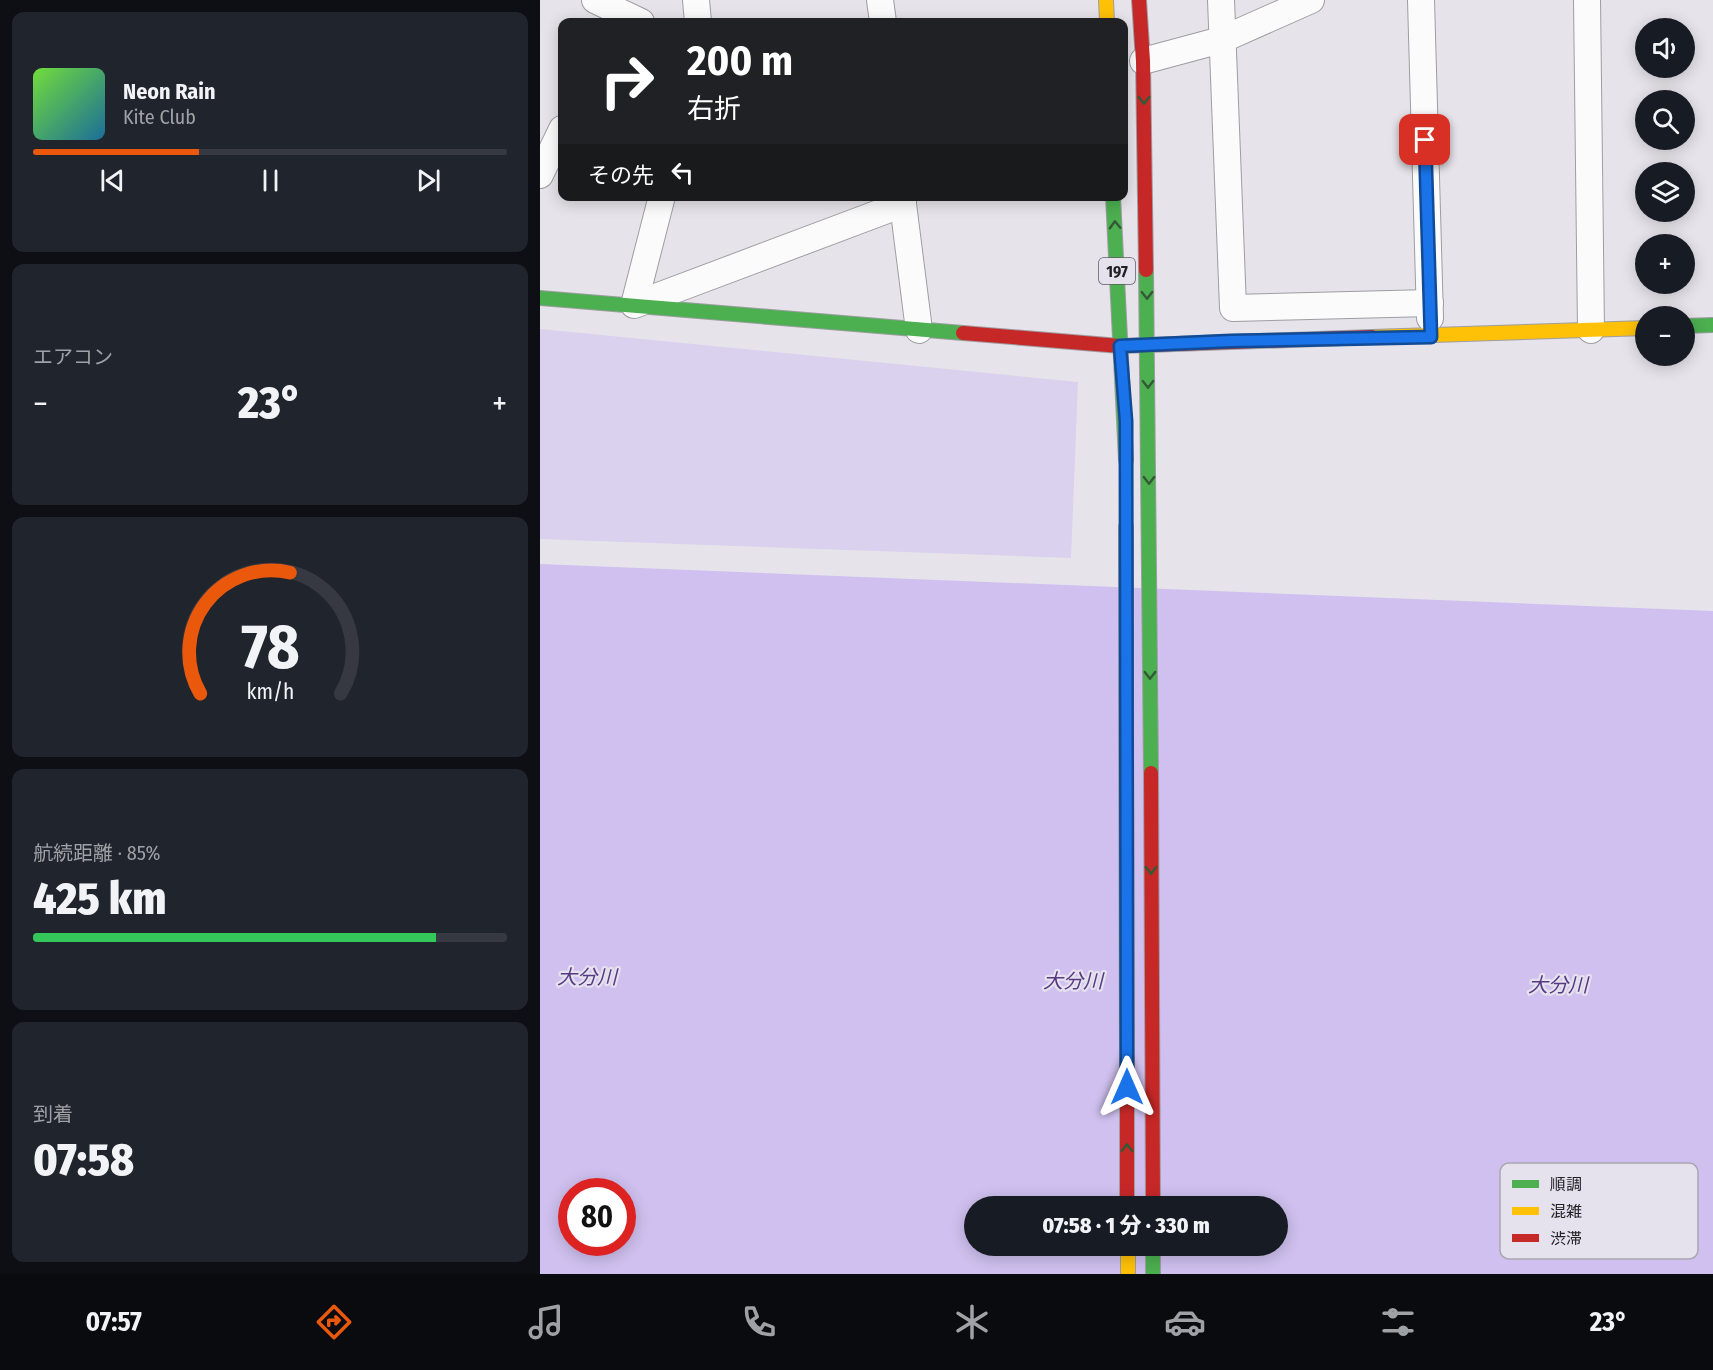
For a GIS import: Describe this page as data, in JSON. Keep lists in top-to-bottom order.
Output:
{
  "streets": {
    "main road": ["197"]
  },
  "water": ["大分川"],
  "legend": ["順調", "混雑", "渋滞"],
  "page": {
    "map_buttons": ["+", "−"],
    "turn": ["200 m", "右折"],
    "song": ["Neon Rain", "Kite Club"],
    "then": "その先",
    "tile": [
      "エアコン",
      ["航続距離 · 85%", "425 km"],
      ["到着", "07:58"]
    ],
    "heat": ["−", "23°", "+"],
    "limit": "80",
    "trip": "07:58 · 1 分 · 330 m",
    "tabs": ["07:57", "23°"],
    "gauge": ["78", "km/h"]
  }
}
